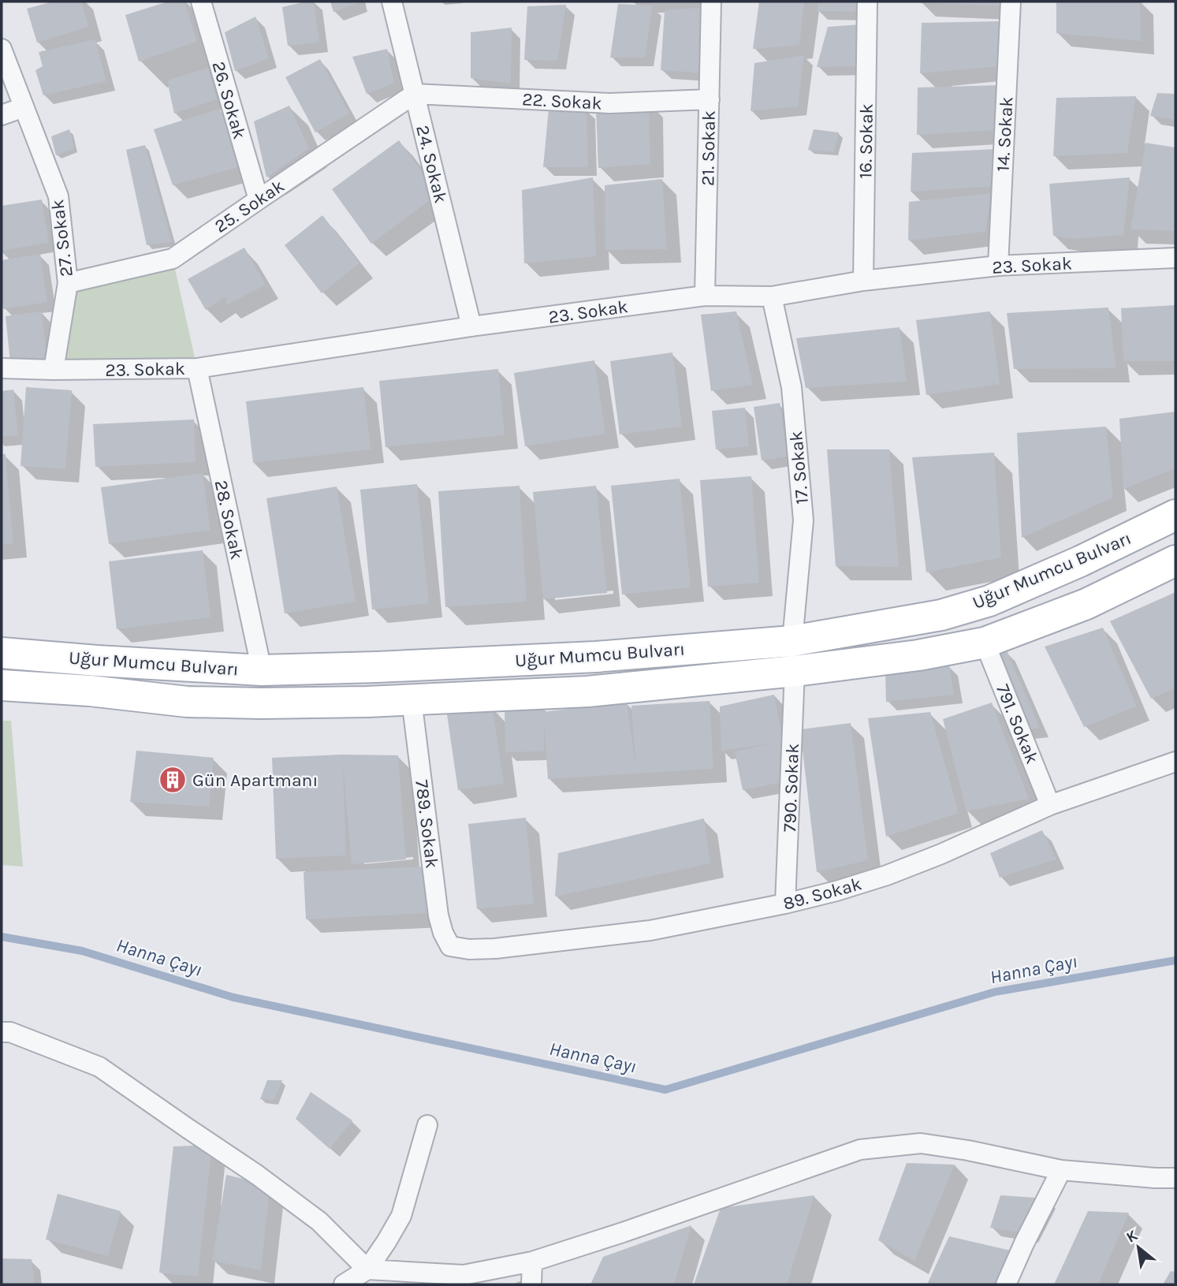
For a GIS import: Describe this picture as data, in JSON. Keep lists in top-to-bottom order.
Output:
{
  "streets": {
    "main road": ["Uğur Mumcu Bulvarı"],
    "street": [
      "26. Sokak",
      "22. Sokak",
      "14. Sokak",
      "16. Sokak",
      "21. Sokak",
      "24. Sokak",
      "25. Sokak",
      "27. Sokak",
      "23. Sokak",
      "17. Sokak",
      "28. Sokak",
      "791. Sokak",
      "790. Sokak",
      "789. Sokak",
      "89. Sokak"
    ]
  },
  "crossings": [
    ["26. Sokak", "25. Sokak"],
    ["22. Sokak", "21. Sokak"],
    ["22. Sokak", "24. Sokak"],
    ["22. Sokak", "25. Sokak"],
    ["14. Sokak", "23. Sokak"],
    ["16. Sokak", "23. Sokak"],
    ["21. Sokak", "23. Sokak"],
    ["24. Sokak", "25. Sokak"],
    ["24. Sokak", "23. Sokak"],
    ["25. Sokak", "27. Sokak"],
    ["27. Sokak", "23. Sokak"],
    ["23. Sokak", "17. Sokak"],
    ["23. Sokak", "28. Sokak"],
    ["17. Sokak", "Uğur Mumcu Bulvarı"],
    ["28. Sokak", "Uğur Mumcu Bulvarı"],
    ["Uğur Mumcu Bulvarı", "791. Sokak"],
    ["Uğur Mumcu Bulvarı", "790. Sokak"],
    ["Uğur Mumcu Bulvarı", "789. Sokak"],
    ["791. Sokak", "89. Sokak"],
    ["790. Sokak", "89. Sokak"],
    ["789. Sokak", "89. Sokak"]
  ],
  "water": ["Hanna Çayı"],
  "places": {
    "building": ["Gün Apartmanı"]
  },
  "north": "top left"
}
